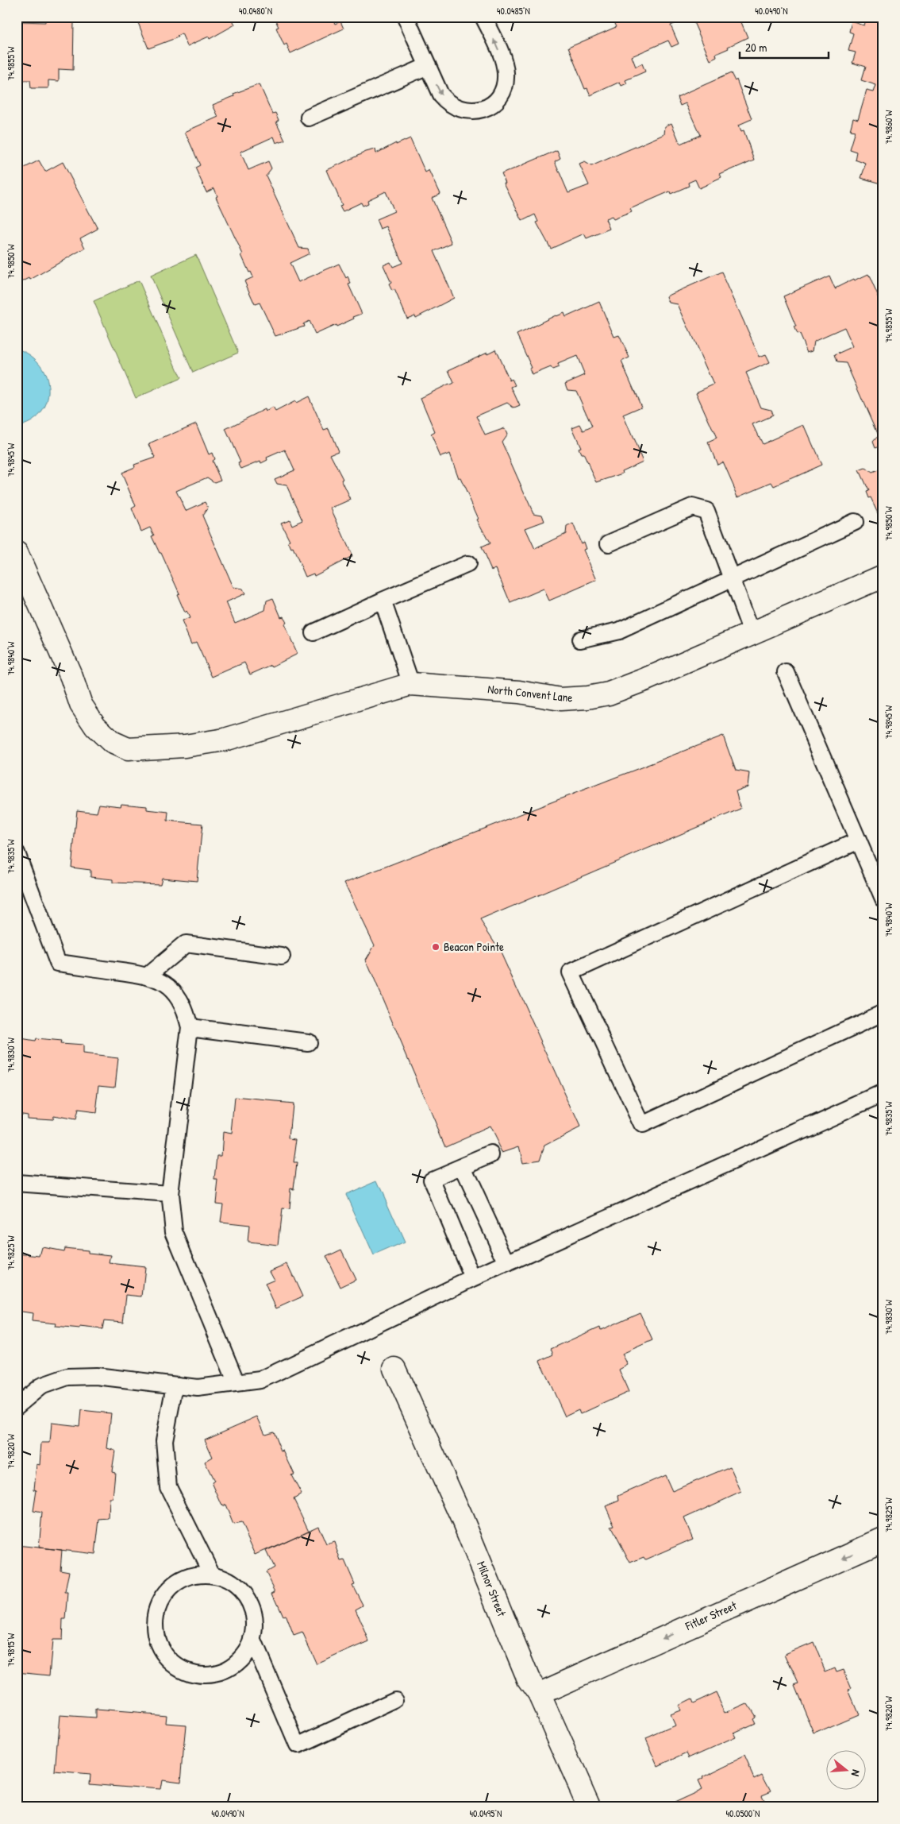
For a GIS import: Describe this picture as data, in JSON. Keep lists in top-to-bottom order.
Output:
{
  "streets": {
    "street": ["North Convent Lane", "Milnor Street", "Fitler Street"]
  },
  "crossings": [
    ["Milnor Street", "Fitler Street"]
  ],
  "one_way": ["Fitler Street"],
  "places": ["Beacon Pointe"],
  "scale_bar": "20 m",
  "north": "right",
  "coordinates": [
    "40.0480°N",
    "40.0485°N",
    "40.0490°N",
    "74.9855°W",
    "74.9860°W",
    "74.9850°W",
    "74.9845°W",
    "74.9840°W",
    "74.9835°W",
    "74.9830°W",
    "74.9825°W",
    "74.9820°W",
    "74.9815°W",
    "40.0495°N",
    "40.0500°N"
  ]
}
